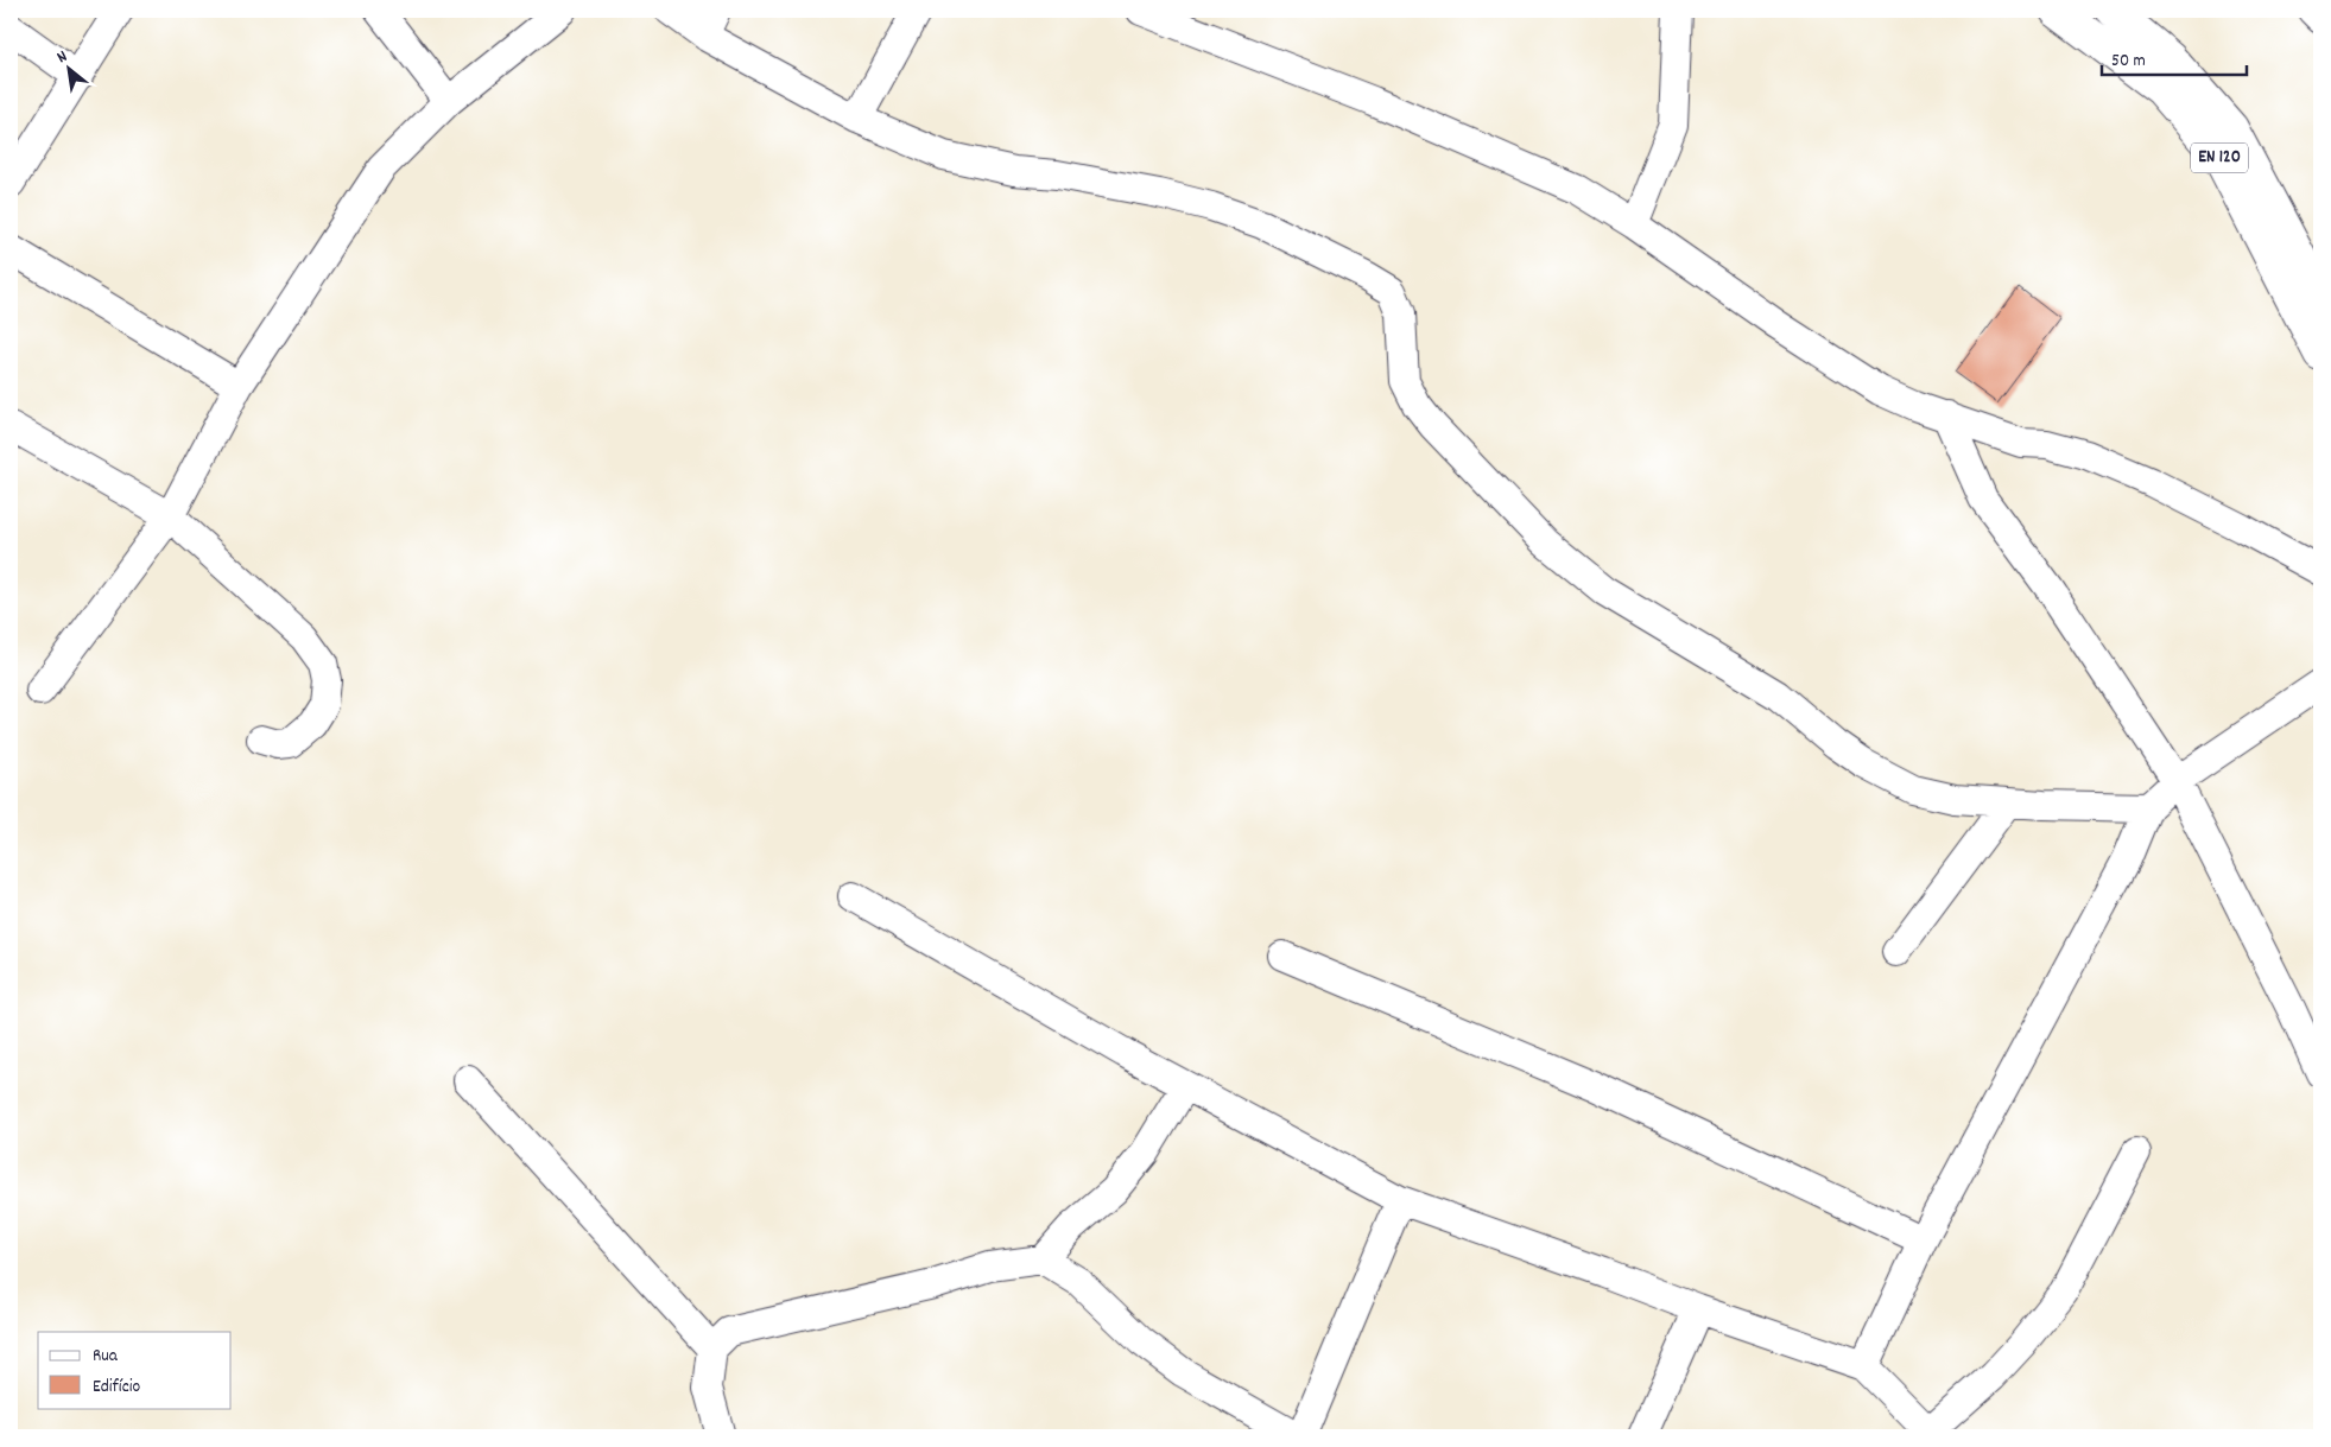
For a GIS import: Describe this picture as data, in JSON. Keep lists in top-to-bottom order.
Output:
{
  "streets": {
    "main road": ["EN 120"]
  },
  "legend": ["Rua", "Edifício"],
  "scale_bar": "50 m",
  "north": "top left"
}
